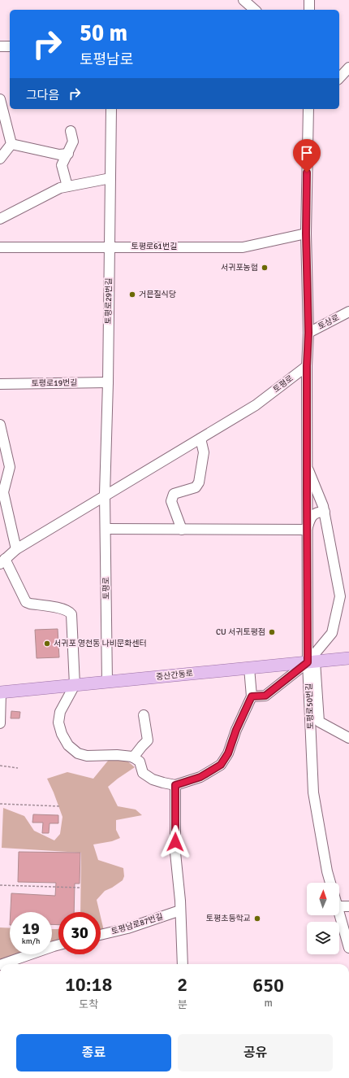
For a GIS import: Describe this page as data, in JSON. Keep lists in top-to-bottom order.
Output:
{
  "streets": {
    "main road": ["중산간동로"],
    "street": [
      "토평로61번길",
      "토평로29번길",
      "토상로",
      "토평로19번길",
      "토평로",
      "토평로50번길",
      "토평남로87번길"
    ]
  },
  "crossings": [
    ["토평로61번길", "토평로29번길"],
    ["토평로29번길", "토평로19번길"],
    ["토평로29번길", "토평로"],
    ["토평로", "중산간동로"],
    ["토평로", "토평로50번길"],
    ["중산간동로", "토평로50번길"]
  ],
  "places": [
    "서귀포농협",
    "거믄질식당",
    "CU 서귀토평점",
    "서귀포 영천동 나비문화센터",
    "토평초등학교"
  ],
  "north": "top",
  "page": {
    "turn": ["50 m", "토평남로"],
    "then": "그다음",
    "speed": "19 km/h",
    "limit": "30",
    "eta": [
      "10:18",
      "도착",
      "2",
      "분",
      "650",
      "m"
    ],
    "buttons": ["종료", "공유"]
  }
}
